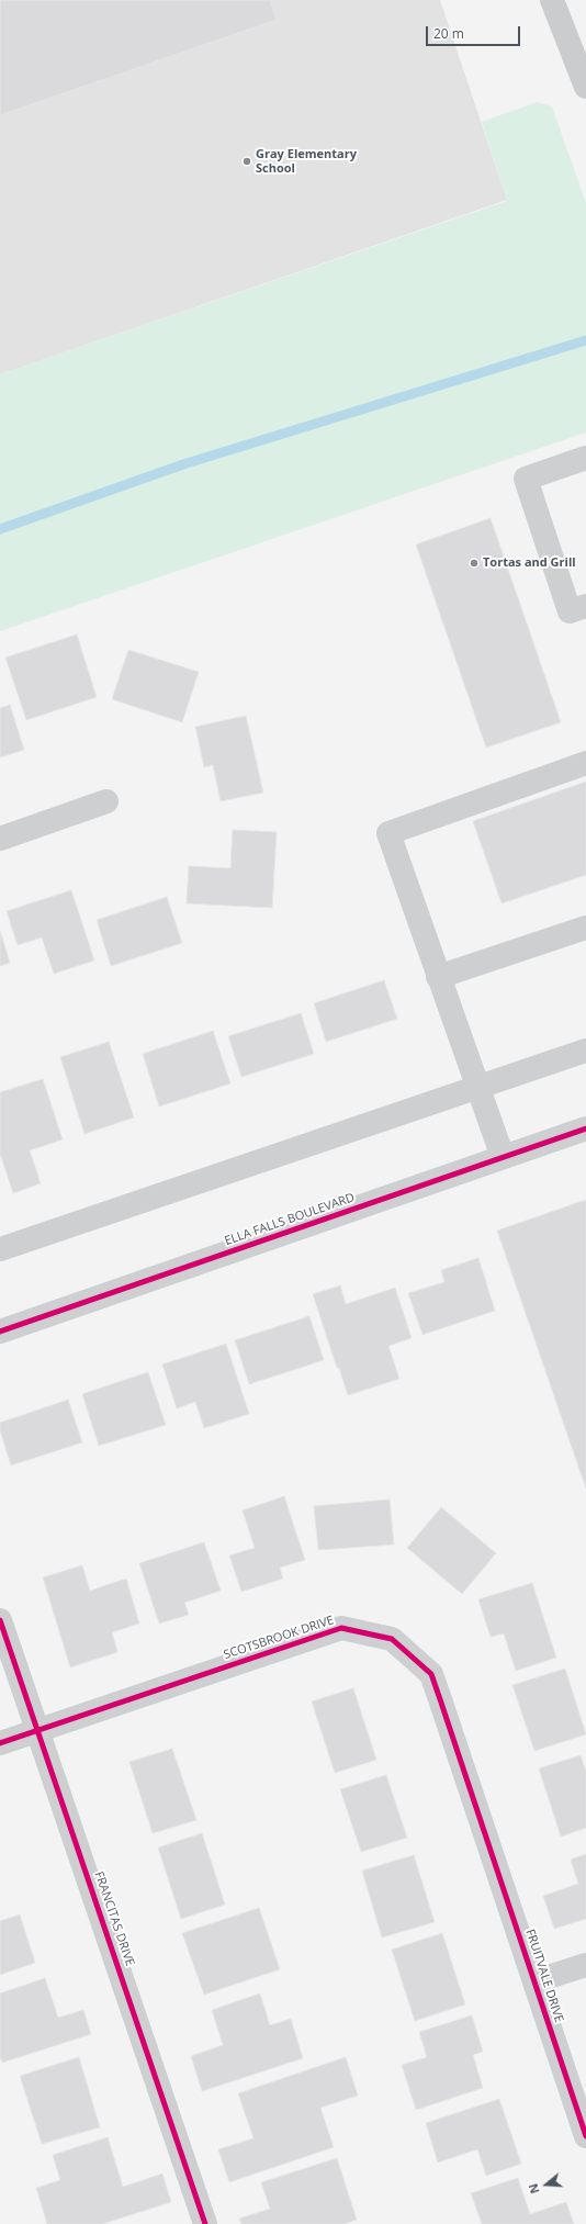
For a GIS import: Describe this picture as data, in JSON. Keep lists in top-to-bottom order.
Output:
{
  "streets": {
    "street": [
      "ELLA FALLS BOULEVARD",
      "SCOTSBROOK DRIVE",
      "FRANCITAS DRIVE",
      "FRUITVALE DRIVE"
    ]
  },
  "crossings": [
    ["SCOTSBROOK DRIVE", "FRANCITAS DRIVE"],
    ["SCOTSBROOK DRIVE", "FRUITVALE DRIVE"]
  ],
  "places": ["Gray Elementary School", "Tortas and Grill"],
  "scale_bar": "20 m",
  "north": "left"
}
